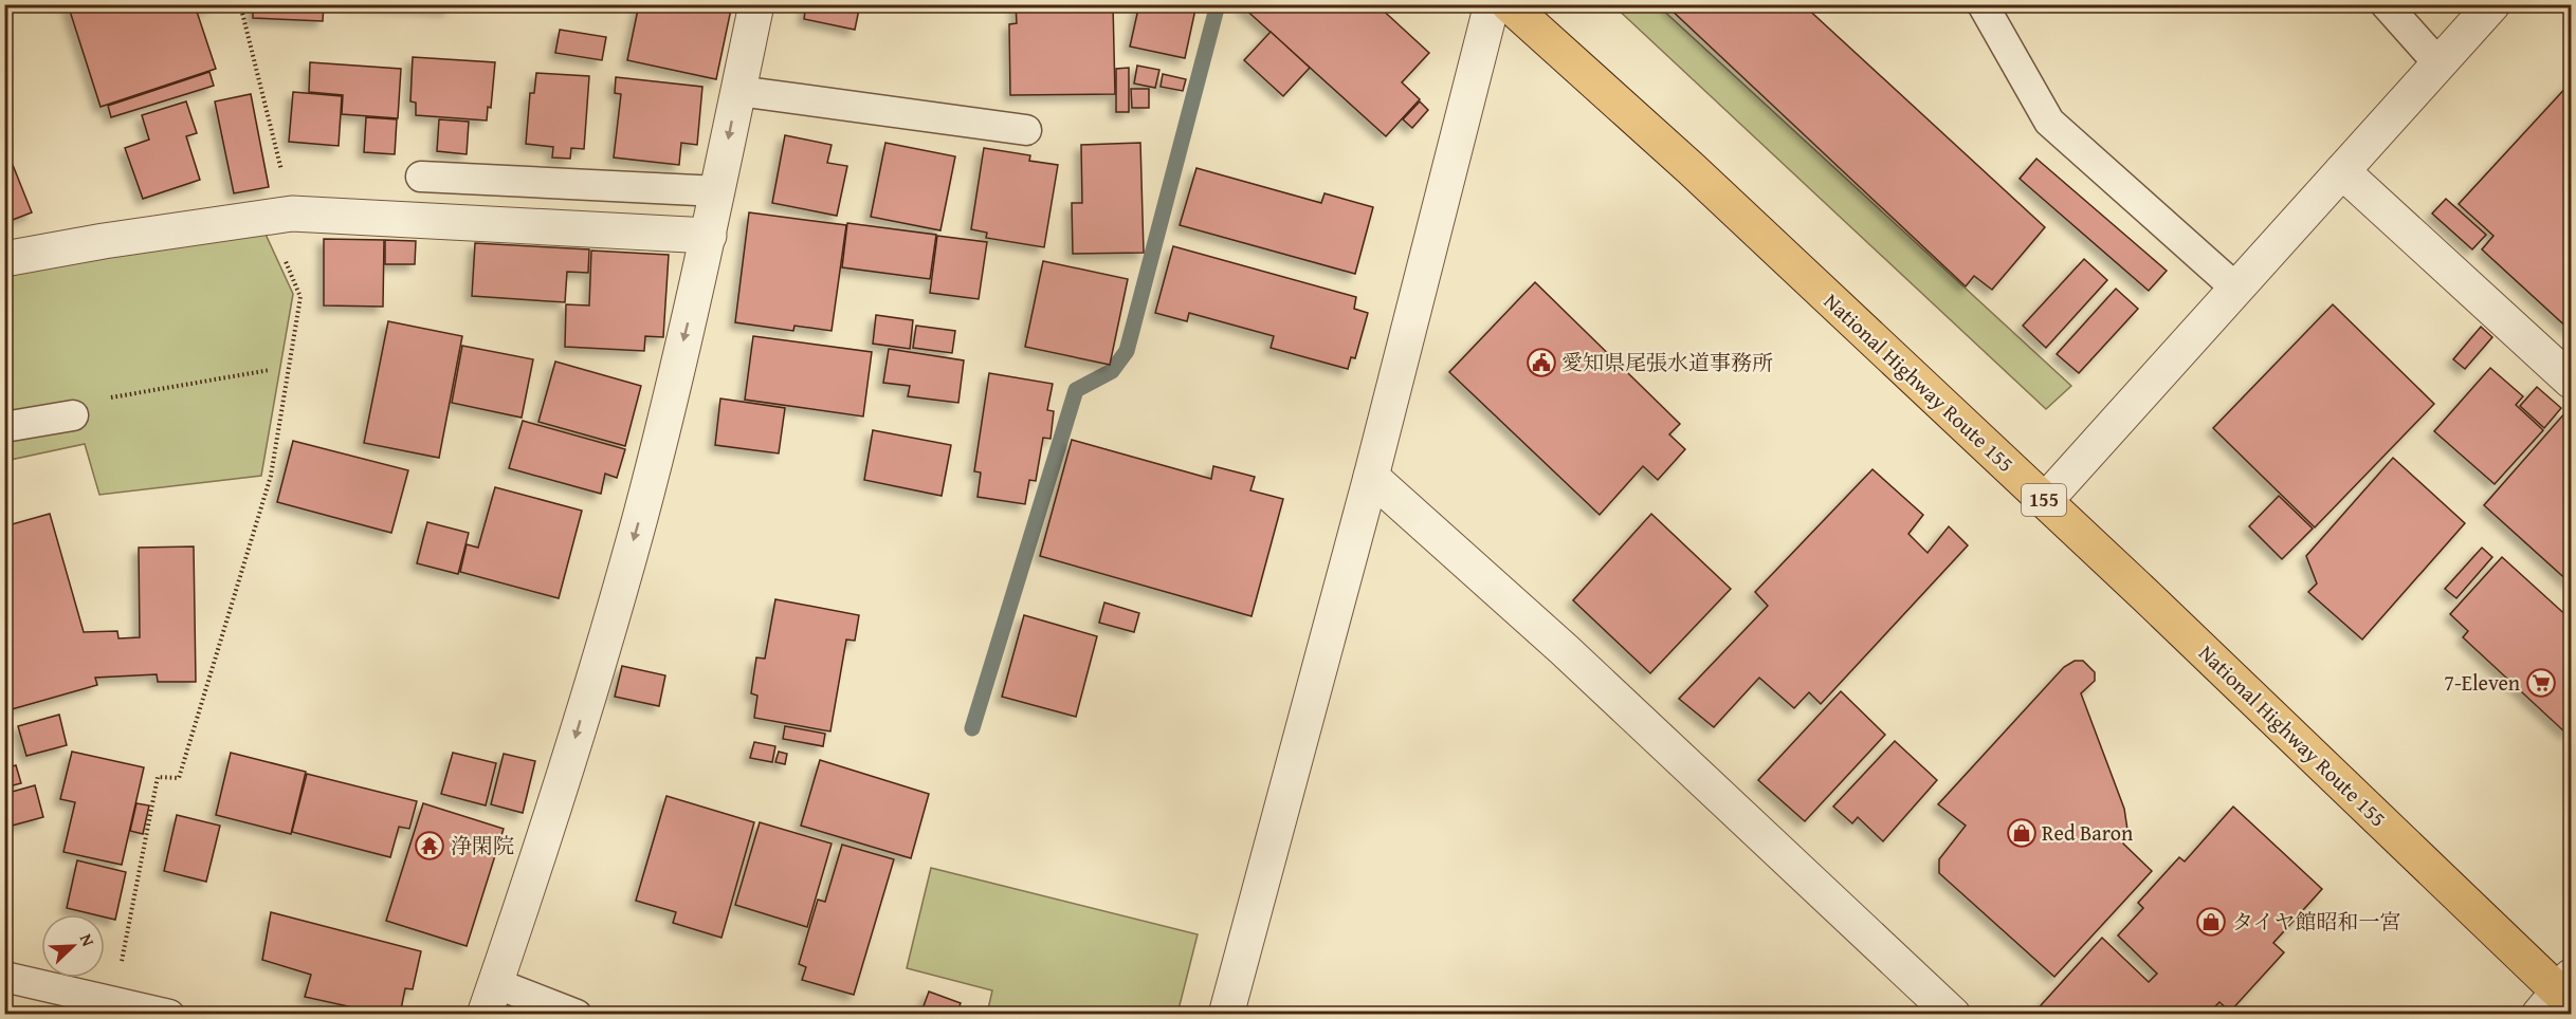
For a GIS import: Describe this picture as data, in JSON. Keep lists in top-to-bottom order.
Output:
{
  "streets": {
    "highway": ["National Highway Route 155", "155"]
  },
  "places": {
    "public building": ["愛知県尾張水道事務所"],
    "supermarket": ["7-Eleven"],
    "shop": ["Red Baron", "タイヤ館昭和一宮"],
    "temple": ["浄閑院"]
  },
  "north": "top right"
}
